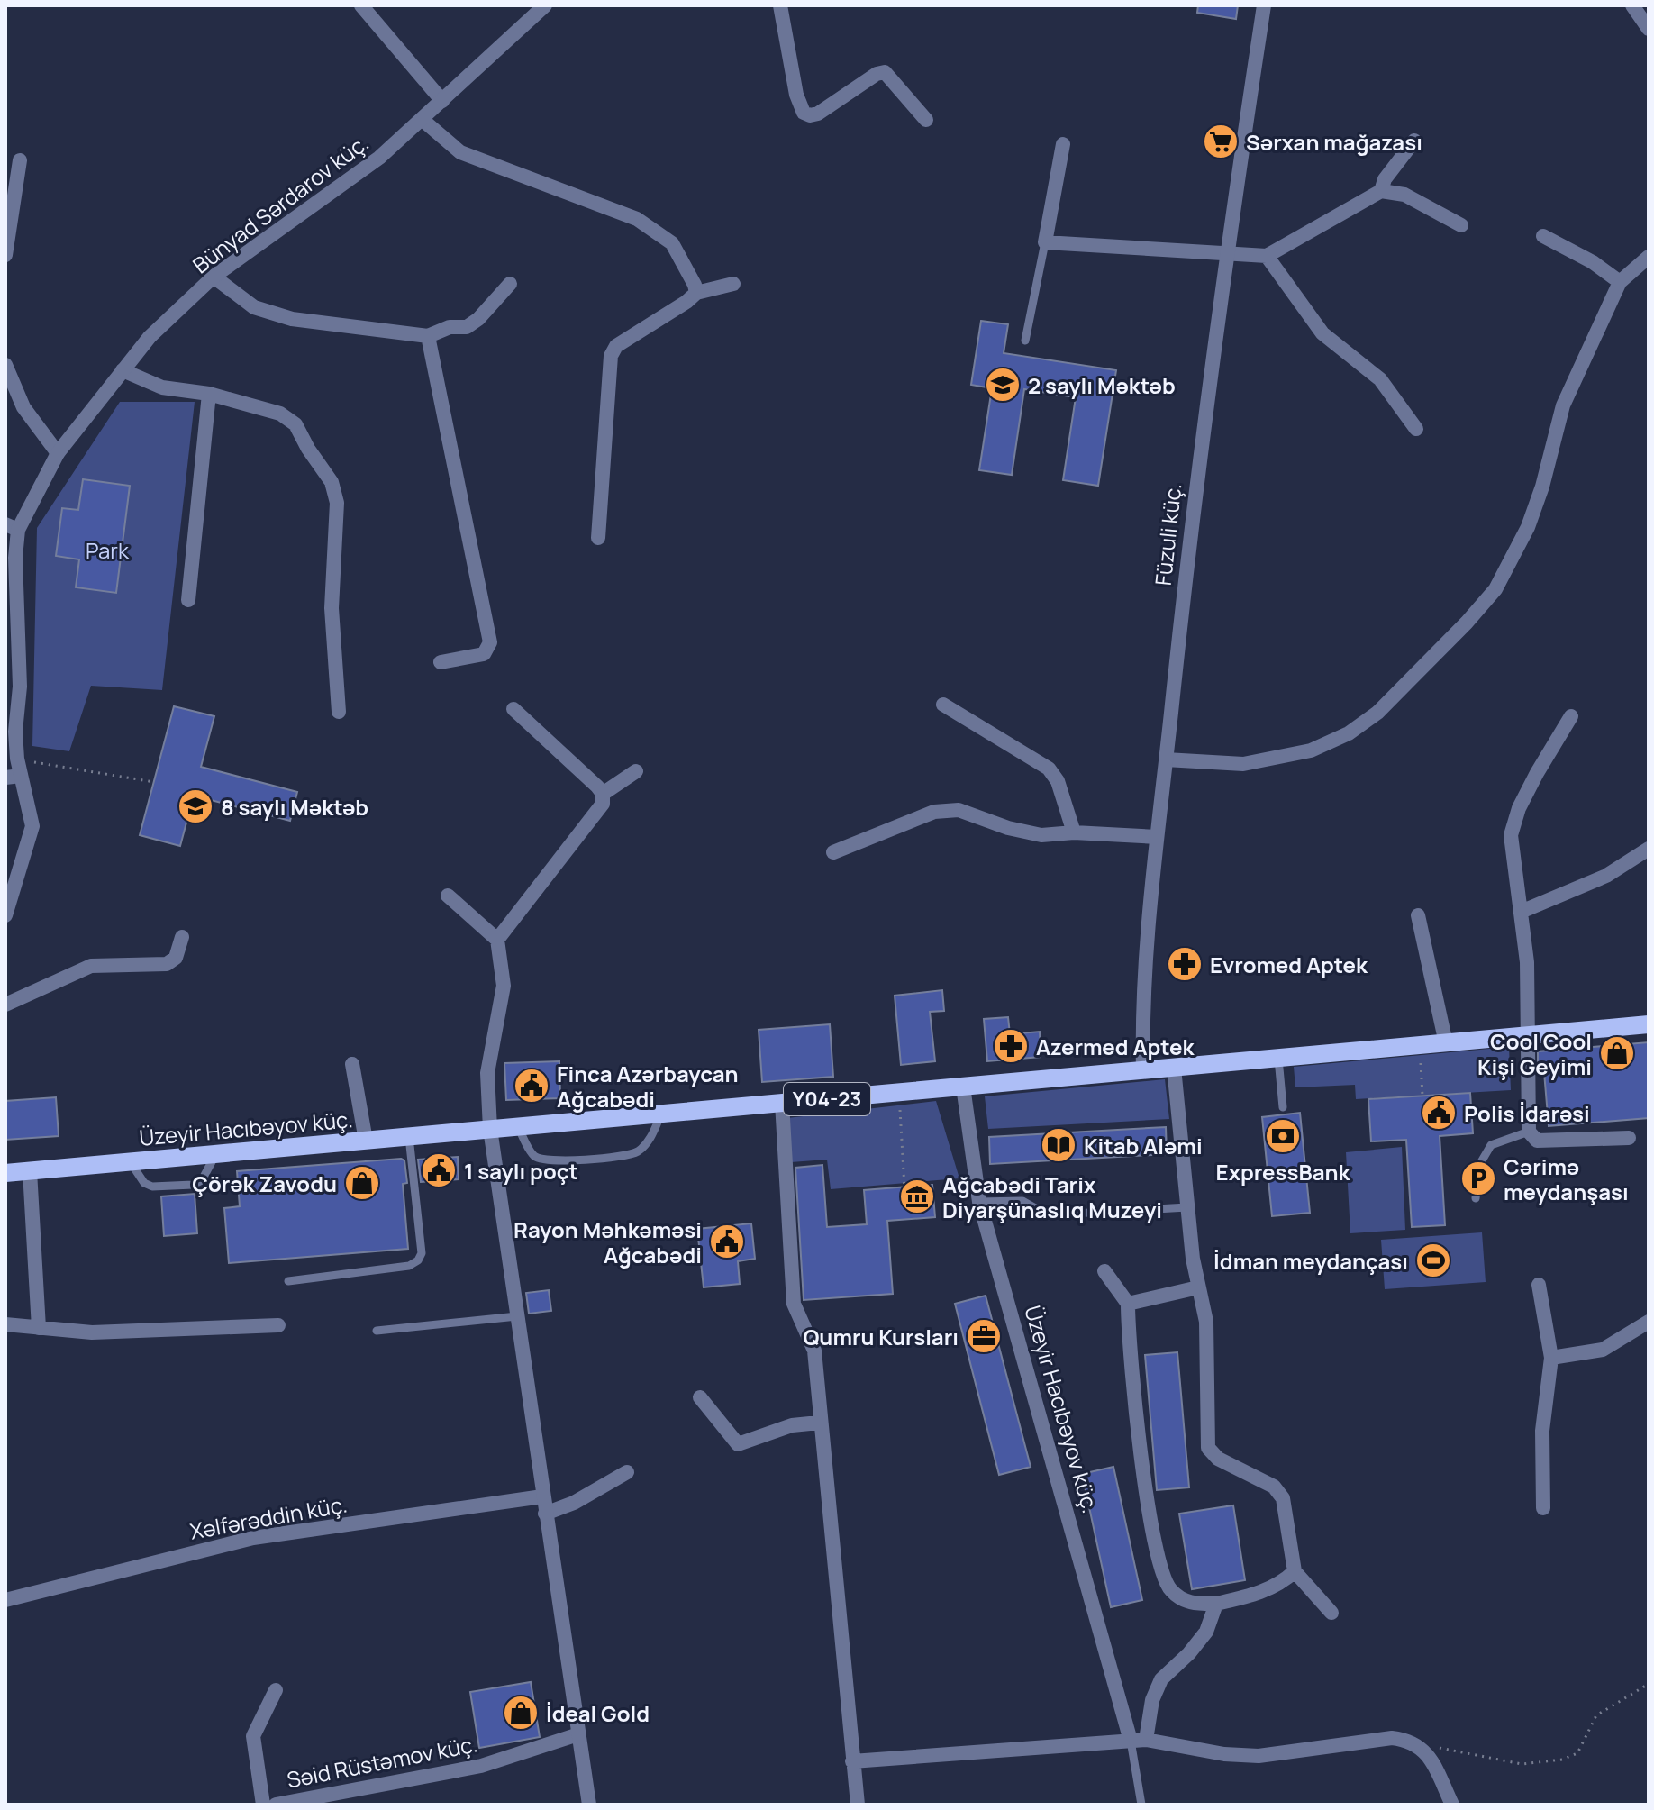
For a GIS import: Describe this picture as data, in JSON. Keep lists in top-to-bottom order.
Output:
{
  "streets": {
    "main road": ["Y04-23", "Üzeyir Hacıbəyov küç."],
    "street": [
      "Bünyad Sərdarov küç.",
      "Füzuli küç.",
      "Xəlfərəddin küç.",
      "Səid Rüstəmov küç."
    ]
  },
  "crossings": [
    ["Füzuli küç.", "Üzeyir Hacıbəyov küç."]
  ],
  "parks": ["Park"],
  "places": {
    "supermarket": ["Sərxan mağazası"],
    "school or university": ["2 saylı Məktəb", "8 saylı Məktəb"],
    "pharmacy": ["Evromed Aptek", "Azermed Aptek"],
    "shop": ["Cool Cool Kişi Geyimi", "Çörək Zavodu", "İdeal Gold"],
    "public building": [
      "Finca Azərbaycan Ağcabədi",
      "Polis İdarəsi",
      "1 saylı poçt",
      "Rayon Məhkəməsi Ağcabədi"
    ],
    "bank": ["ExpressBank"],
    "library": ["Kitab Aləmi"],
    "parking": ["Cərimə meydanşası"],
    "museum": ["Ağcabədi Tarix Diyarşünaslıq Muzeyi"],
    "sports": ["İdman meydançası"],
    "office": ["Qumru Kursları"]
  }
}
